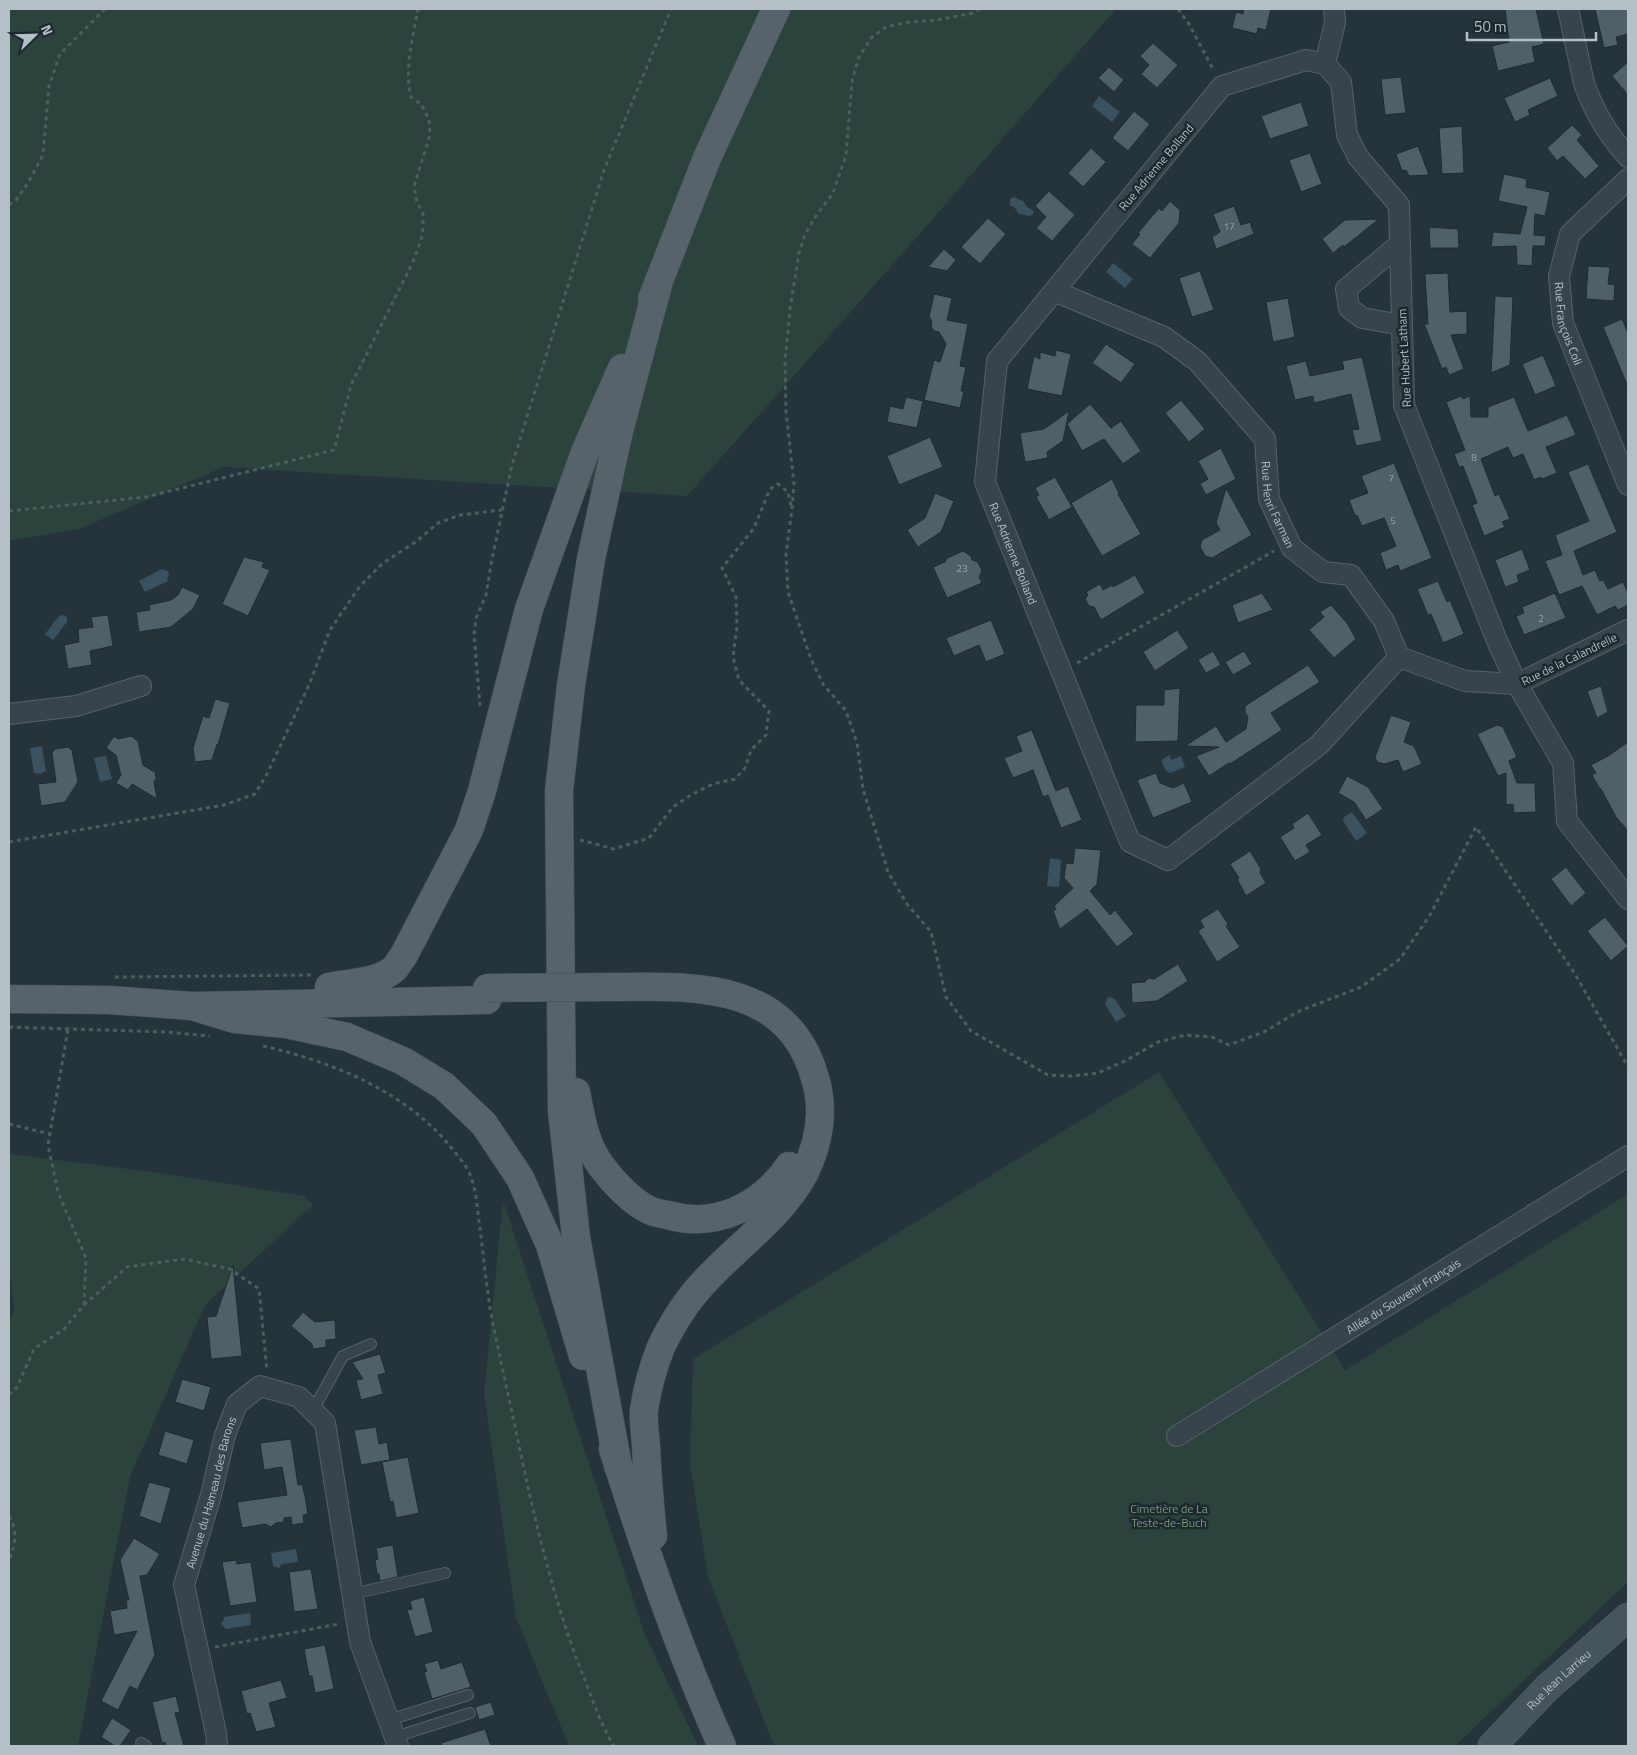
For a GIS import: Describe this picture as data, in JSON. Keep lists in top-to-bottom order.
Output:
{
  "streets": {
    "street": [
      "Rue Adrienne Bolland",
      "Rue François Coli",
      "Rue Hubert Latham",
      "Rue Henri Farman",
      "Rue de la Calandrelle",
      "Allée du Souvenir Français",
      "Avenue du Hameau des Barons",
      "Rue Jean Larrieu"
    ]
  },
  "crossings": [
    ["Rue Adrienne Bolland", "Rue Henri Farman"],
    ["Rue Hubert Latham", "Rue de la Calandrelle"]
  ],
  "parks": ["Cimetière de La Teste-de-Buch"],
  "house_numbers": [
    "17",
    "8",
    "7",
    "5",
    "23",
    "2"
  ],
  "scale_bar": "50 m",
  "north": "top right"
}
